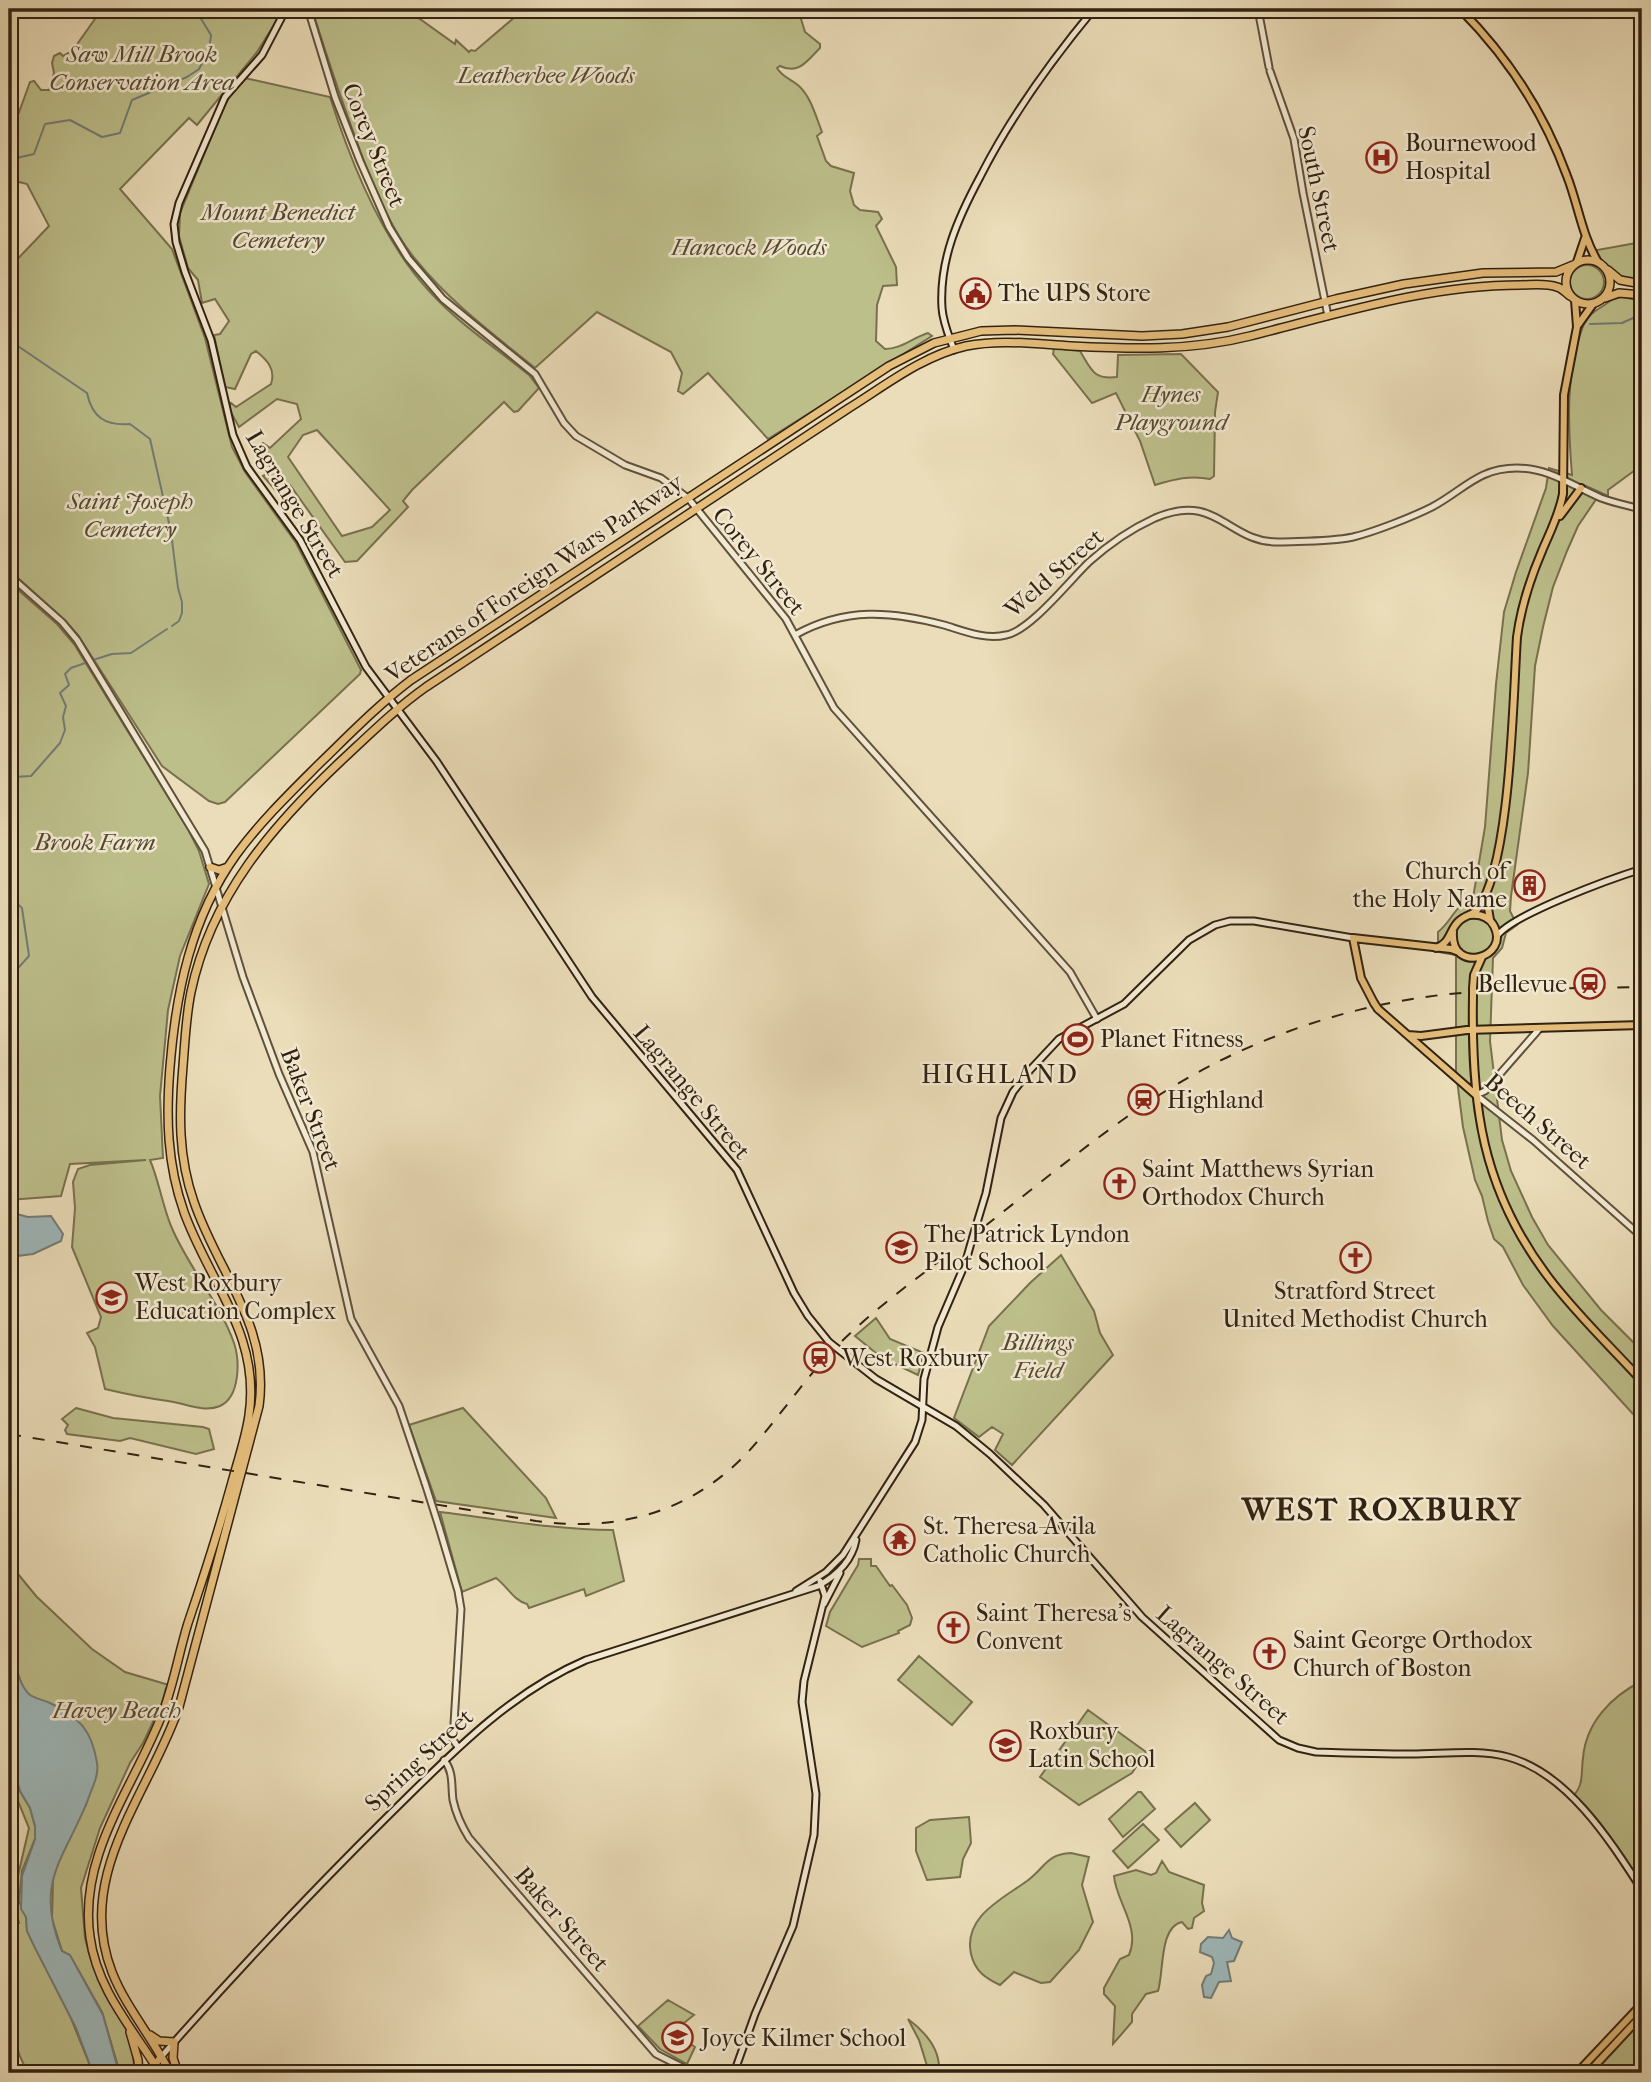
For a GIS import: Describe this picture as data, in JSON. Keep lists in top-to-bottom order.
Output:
{
  "streets": {
    "highway": ["Veterans of Foreign Wars Parkway"],
    "main road": [
      "Corey Street",
      "South Street",
      "Lagrange Street",
      "Weld Street",
      "Baker Street",
      "Beech Street",
      "Spring Street"
    ]
  },
  "crossings": [
    ["Corey Street", "Weld Street"],
    ["Corey Street", "Veterans of Foreign Wars Parkway"],
    ["South Street", "Veterans of Foreign Wars Parkway"],
    ["Lagrange Street", "Veterans of Foreign Wars Parkway"],
    ["Veterans of Foreign Wars Parkway", "Baker Street"],
    ["Veterans of Foreign Wars Parkway", "Spring Street"],
    ["Baker Street", "Spring Street"]
  ],
  "districts": ["HIGHLAND", "WEST ROXBURY"],
  "parks": [
    "Saw Mill Brook Conservation Area",
    "Leatherbee Woods",
    "Mount Benedict Cemetery",
    "Hancock Woods",
    "Hynes Playground",
    "Saint Joseph Cemetery",
    "Brook Farm",
    "Billings Field",
    "Havey Beach"
  ],
  "places": {
    "hospital": ["Bournewood Hospital"],
    "public building": ["The UPS Store"],
    "building": ["Church of the Holy Name"],
    "station": ["Bellevue", "Highland", "West Roxbury"],
    "sports": ["Planet Fitness"],
    "church": [
      "Saint Matthews Syrian Orthodox Church",
      "Stratford Street United Methodist Church",
      "Saint Theresa's Convent",
      "Saint George Orthodox Church of Boston"
    ],
    "school or university": [
      "The Patrick Lyndon Pilot School",
      "West Roxbury Education Complex",
      "Roxbury Latin School",
      "Joyce Kilmer School"
    ],
    "temple": ["St. Theresa-Avila Catholic Church"]
  }
}
